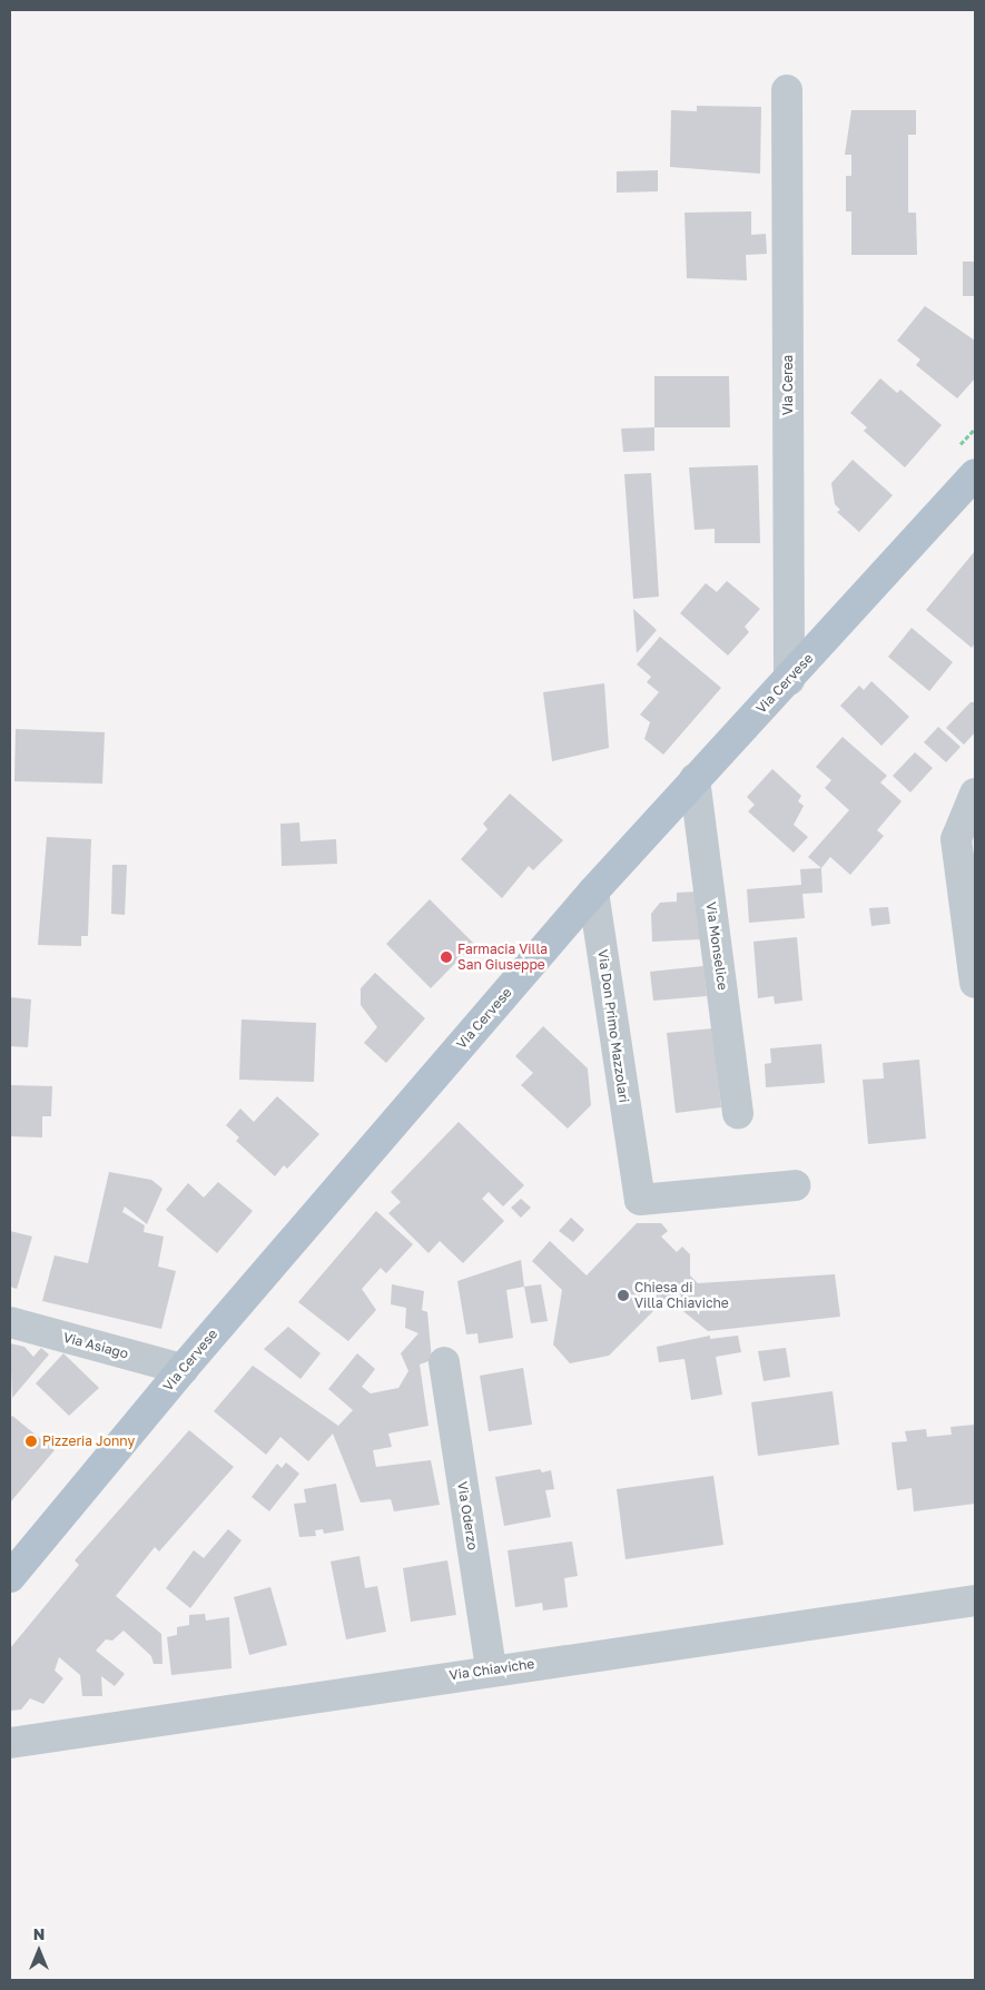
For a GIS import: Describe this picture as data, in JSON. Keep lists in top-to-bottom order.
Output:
{
  "streets": {
    "main road": ["Via Cervese"],
    "street": [
      "Via Cerea",
      "Via Monselice",
      "Via Don Primo Mazzolari",
      "Via Asiago",
      "Via Oderzo",
      "Via Chiaviche"
    ]
  },
  "crossings": [
    ["Via Cerea", "Via Cervese"],
    ["Via Cervese", "Via Monselice"],
    ["Via Cervese", "Via Don Primo Mazzolari"],
    ["Via Cervese", "Via Asiago"],
    ["Via Oderzo", "Via Chiaviche"]
  ],
  "places": ["Farmacia Villa San Giuseppe", "Chiesa di Villa Chiaviche", "Pizzeria Jonny"],
  "north": "top"
}
